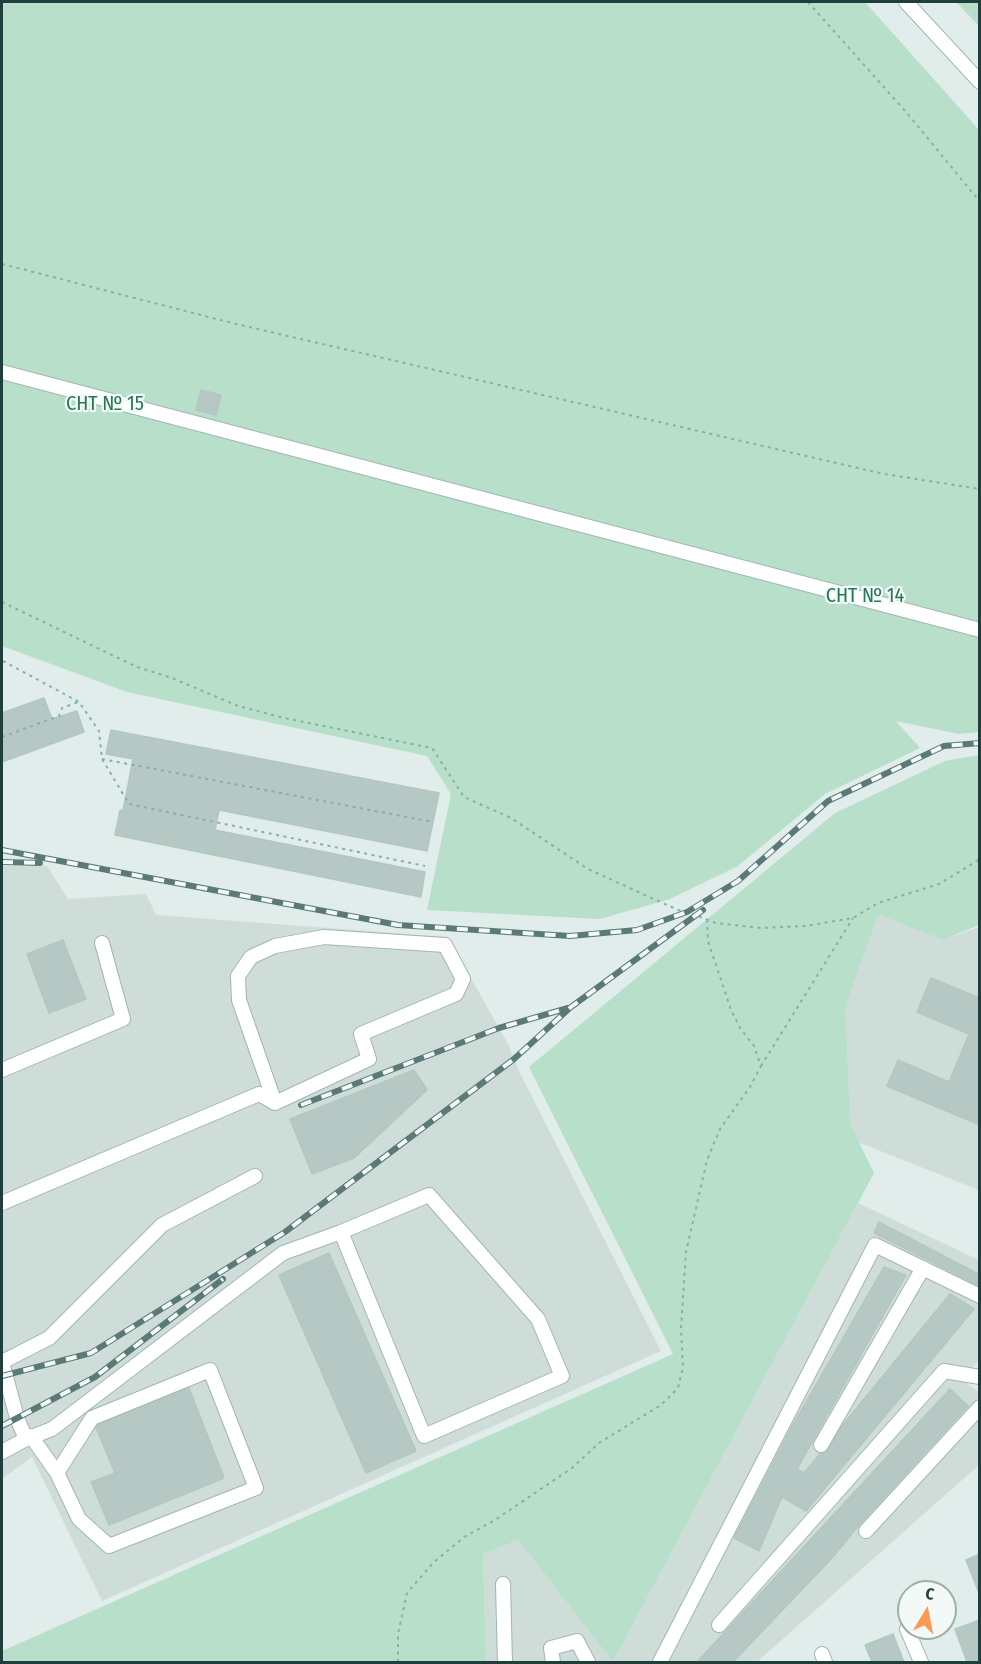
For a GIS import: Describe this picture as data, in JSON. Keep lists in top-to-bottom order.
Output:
{
  "parks": ["СНТ № 15", "СНТ № 14"],
  "north": "top"
}
